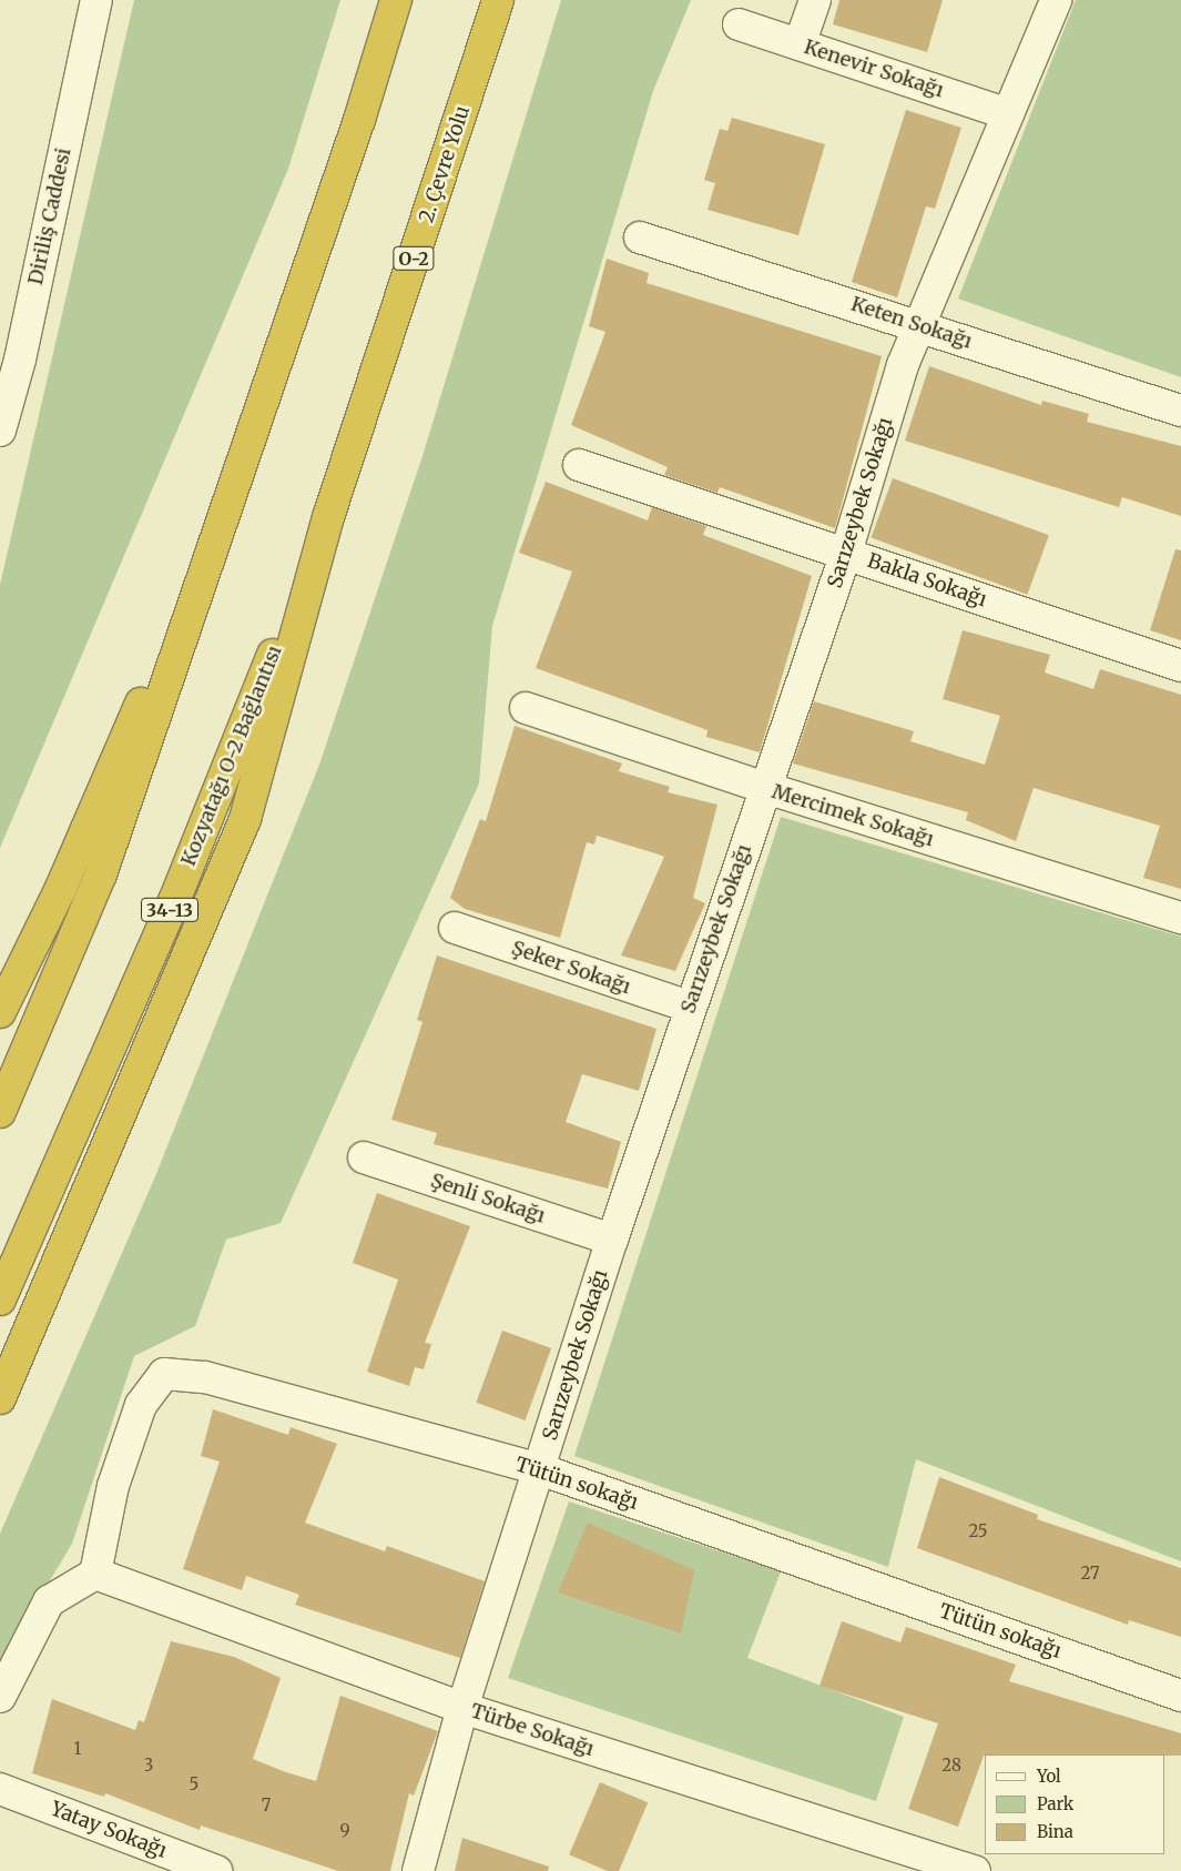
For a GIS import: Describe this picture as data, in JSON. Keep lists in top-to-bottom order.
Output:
{
  "streets": {
    "highway": [
      "2. Çevre Yolu",
      "O-2",
      "Kozyatağı O-2 Bağlantısı",
      "34-13"
    ],
    "street": [
      "Kenevir Sokağı",
      "Diriliş Caddesi",
      "Keten Sokağı",
      "Sarızeybek Sokağı",
      "Bakla Sokağı",
      "Mercimek Sokağı",
      "Şeker Sokağı",
      "Şenli Sokağı",
      "Tütün sokağı",
      "Türbe Sokağı",
      "Yatay Sokağı"
    ]
  },
  "crossings": [
    ["Kenevir Sokağı", "Sarızeybek Sokağı"],
    ["2. Çevre Yolu", "Kozyatağı O-2 Bağlantısı"],
    ["Keten Sokağı", "Sarızeybek Sokağı"],
    ["Sarızeybek Sokağı", "Bakla Sokağı"],
    ["Sarızeybek Sokağı", "Mercimek Sokağı"],
    ["Sarızeybek Sokağı", "Şeker Sokağı"],
    ["Sarızeybek Sokağı", "Şenli Sokağı"],
    ["Sarızeybek Sokağı", "Tütün sokağı"],
    ["Sarızeybek Sokağı", "Türbe Sokağı"],
    ["Tütün sokağı", "Türbe Sokağı"]
  ],
  "house_numbers": [
    "25",
    "27",
    "1",
    "3",
    "28",
    "5",
    "7",
    "9"
  ],
  "legend": ["Yol", "Park", "Bina"]
}
